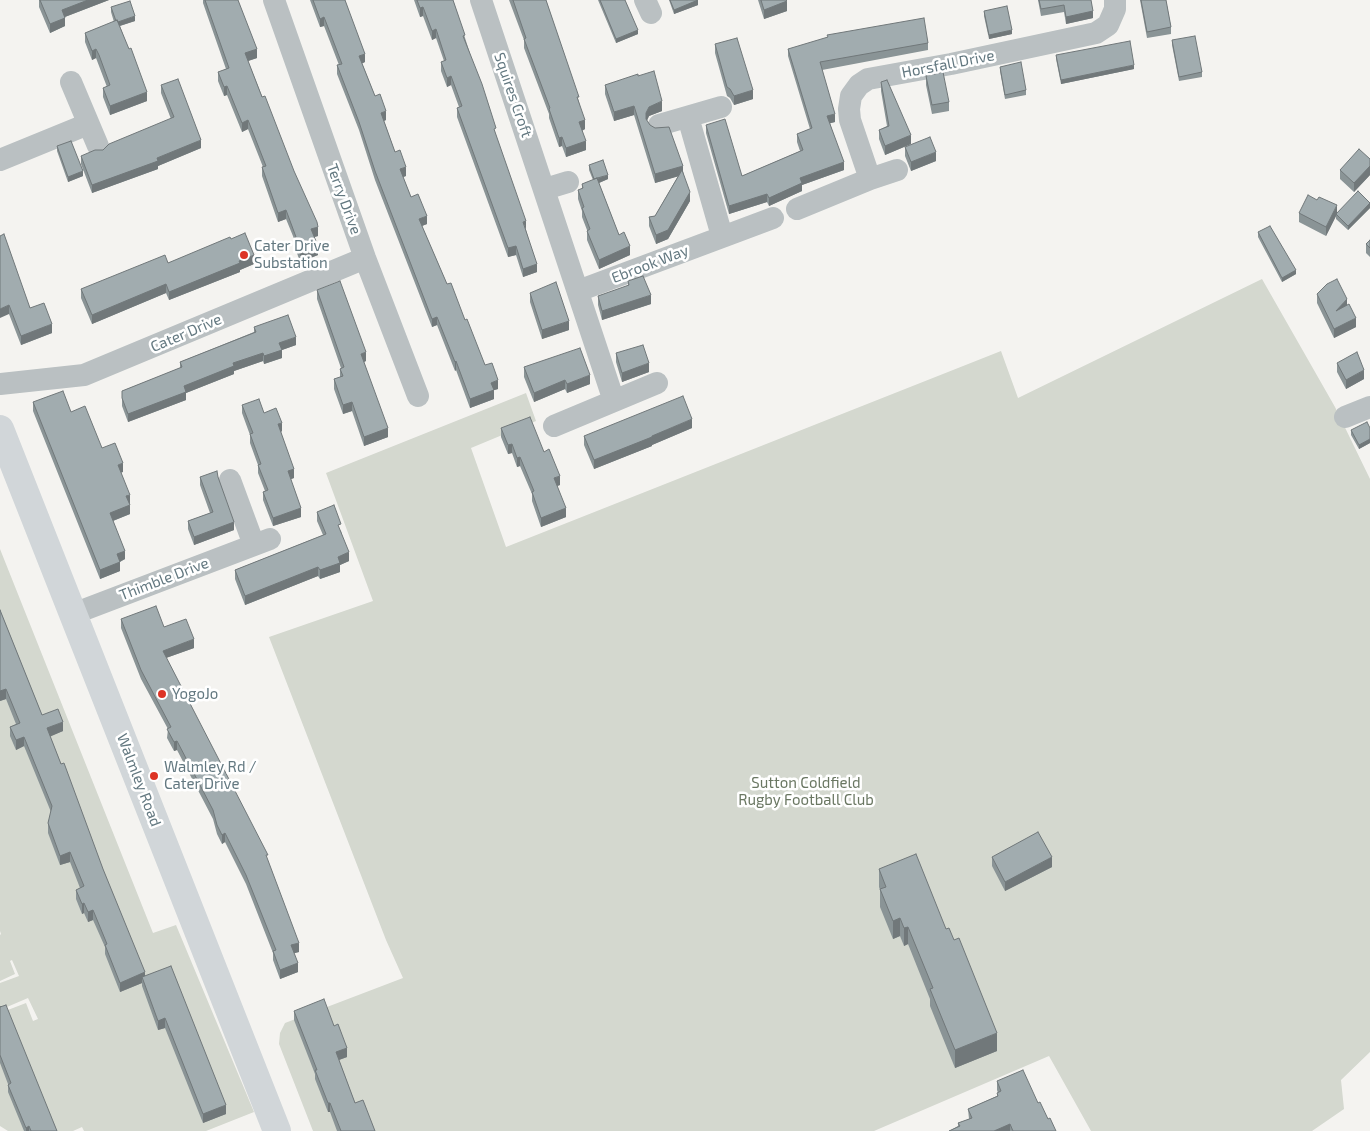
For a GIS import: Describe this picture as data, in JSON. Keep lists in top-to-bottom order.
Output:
{
  "streets": {
    "main road": ["Walmley Road"],
    "street": [
      "Horsfall Drive",
      "Squires Croft",
      "Terry Drive",
      "Ebrook Way",
      "Cater Drive",
      "Thimble Drive"
    ]
  },
  "crossings": [
    ["Squires Croft", "Ebrook Way"],
    ["Terry Drive", "Cater Drive"],
    ["Thimble Drive", "Walmley Road"]
  ],
  "parks": ["Sutton Coldfield Rugby Football Club"],
  "places": ["Cater Drive Substation", "YogoJo", "Walmley Rd / Cater Drive"]
}
